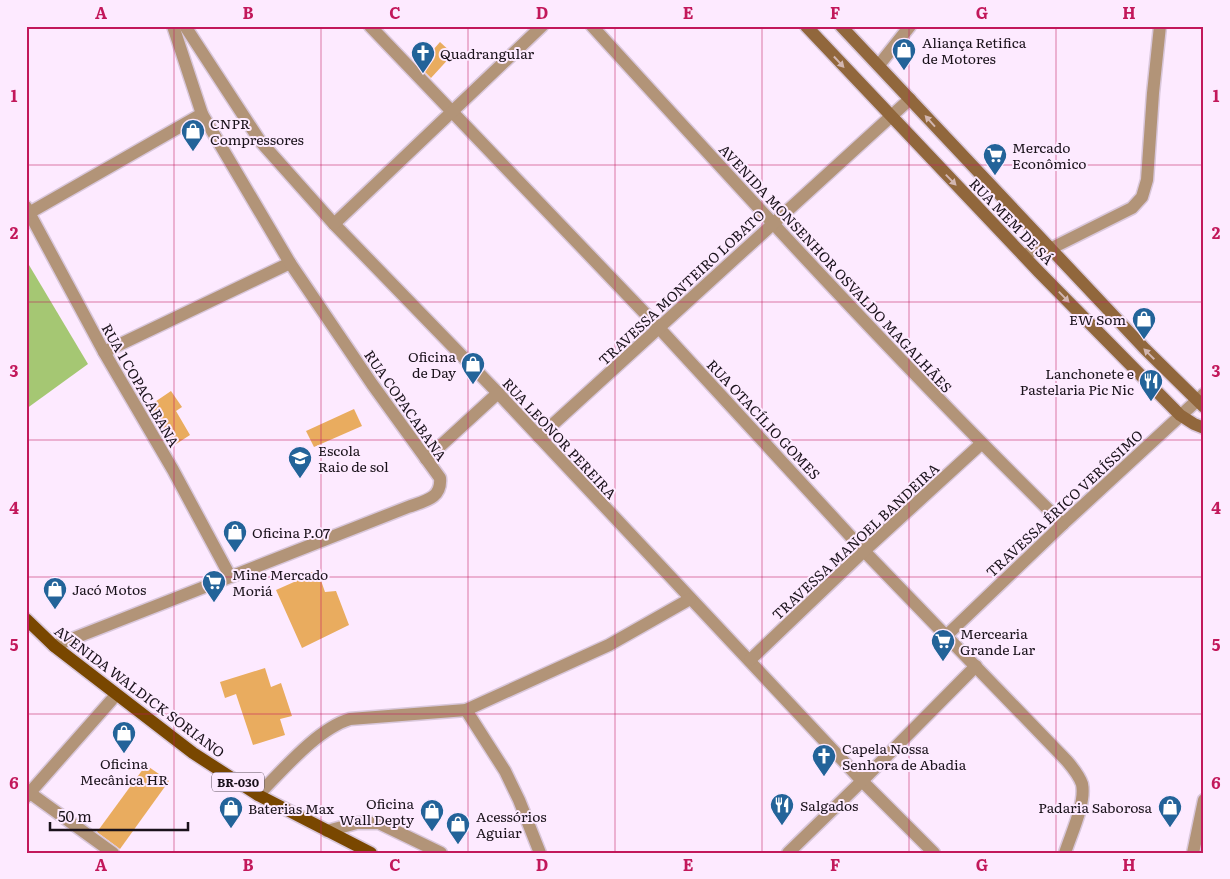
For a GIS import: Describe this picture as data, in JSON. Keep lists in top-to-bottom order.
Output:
{
  "streets": {
    "main road": ["AVENIDA WALDICK SORIANO", "BR-030"],
    "street": [
      "RUA MEM DE SÁ",
      "AVENIDA MONSENHOR OSVALDO MAGALHÃES",
      "TRAVESSA MONTEIRO LOBATO",
      "RUA 1 COPACABANA",
      "RUA COPACABANA",
      "RUA OTACÍLIO GOMES",
      "RUA LEONOR PEREIRA",
      "TRAVESSA ÉRICO VERÍSSIMO",
      "TRAVESSA MANOEL BANDEIRA"
    ]
  },
  "crossings": [
    ["RUA MEM DE SÁ", "TRAVESSA MONTEIRO LOBATO"],
    ["RUA MEM DE SÁ", "TRAVESSA ÉRICO VERÍSSIMO"],
    ["AVENIDA MONSENHOR OSVALDO MAGALHÃES", "TRAVESSA MONTEIRO LOBATO"],
    ["AVENIDA MONSENHOR OSVALDO MAGALHÃES", "TRAVESSA ÉRICO VERÍSSIMO"],
    ["AVENIDA MONSENHOR OSVALDO MAGALHÃES", "TRAVESSA MANOEL BANDEIRA"],
    ["TRAVESSA MONTEIRO LOBATO", "RUA OTACÍLIO GOMES"],
    ["TRAVESSA MONTEIRO LOBATO", "RUA LEONOR PEREIRA"],
    ["RUA 1 COPACABANA", "RUA COPACABANA"],
    ["RUA COPACABANA", "AVENIDA WALDICK SORIANO"],
    ["RUA OTACÍLIO GOMES", "TRAVESSA ÉRICO VERÍSSIMO"],
    ["RUA OTACÍLIO GOMES", "TRAVESSA MANOEL BANDEIRA"],
    ["RUA LEONOR PEREIRA", "TRAVESSA MANOEL BANDEIRA"]
  ],
  "places": {
    "shop": [
      "Aliança Retifica de Motores",
      "CNPR Compressores",
      "EW Som",
      "Oficina de Day",
      "Oficina P.07",
      "Jacó Motos",
      "Oficina Mecânica HR",
      "Padaria Saborosa",
      "Baterias Max",
      "Oficina Wall Depty",
      "Acessórios Aguiar"
    ],
    "church": ["Quadrangular", "Capela Nossa Senhora de Abadia"],
    "supermarket": ["Mercado Econômico", "Mine Mercado Moriá", "Mercearia Grande Lar"],
    "restaurant": ["Lanchonete e Pastelaria Pic Nic", "Salgados"],
    "school or university": ["Escola Raio de sol"]
  },
  "scale_bar": "50 m",
  "grid": {
    "columns": [
      "A",
      "B",
      "C",
      "D",
      "E",
      "F",
      "G",
      "H"
    ],
    "rows": [
      "1",
      "2",
      "3",
      "4",
      "5",
      "6"
    ]
  }
}
